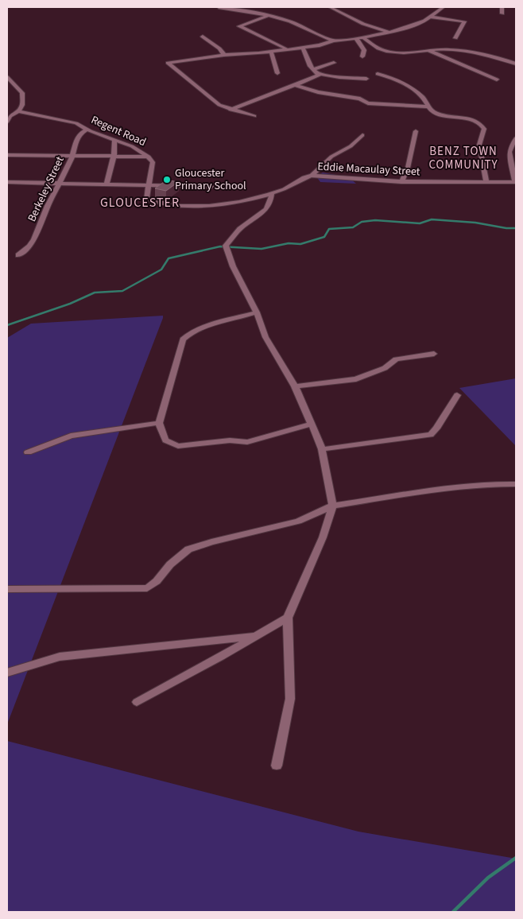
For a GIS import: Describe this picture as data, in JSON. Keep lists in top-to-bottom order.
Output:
{
  "streets": {
    "street": ["Regent Road", "Eddie Macaulay Street", "Berkeley Street"]
  },
  "crossings": [
    ["Regent Road", "Eddie Macaulay Street"],
    ["Regent Road", "Berkeley Street"]
  ],
  "districts": ["BENZ TOWN COMMUNITY", "GLOUCESTER"],
  "places": ["Gloucester Primary School"]
}
